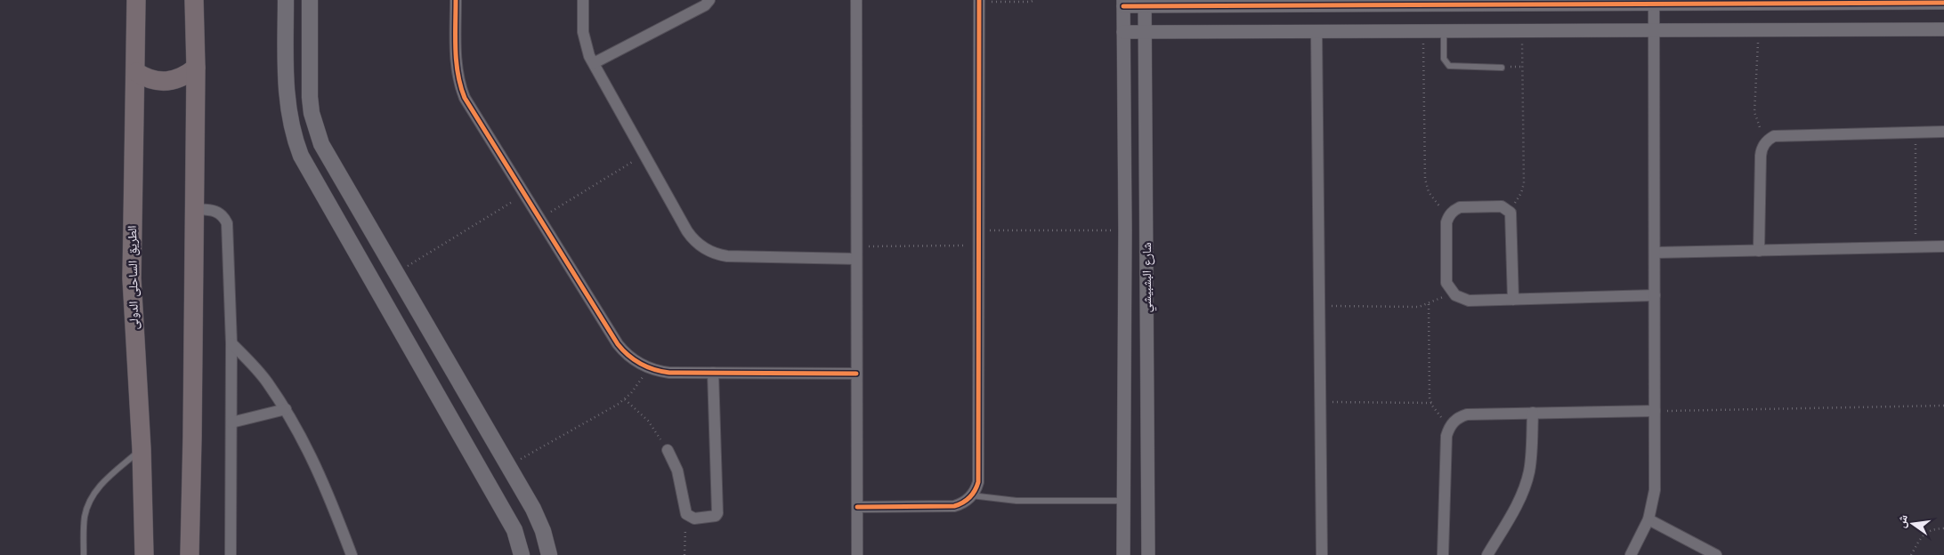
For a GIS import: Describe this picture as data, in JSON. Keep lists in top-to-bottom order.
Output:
{
  "streets": {
    "highway": ["الطريق الساحلى الدولى"],
    "street": ["شارع البشبيشي"]
  },
  "north": "left"
}
